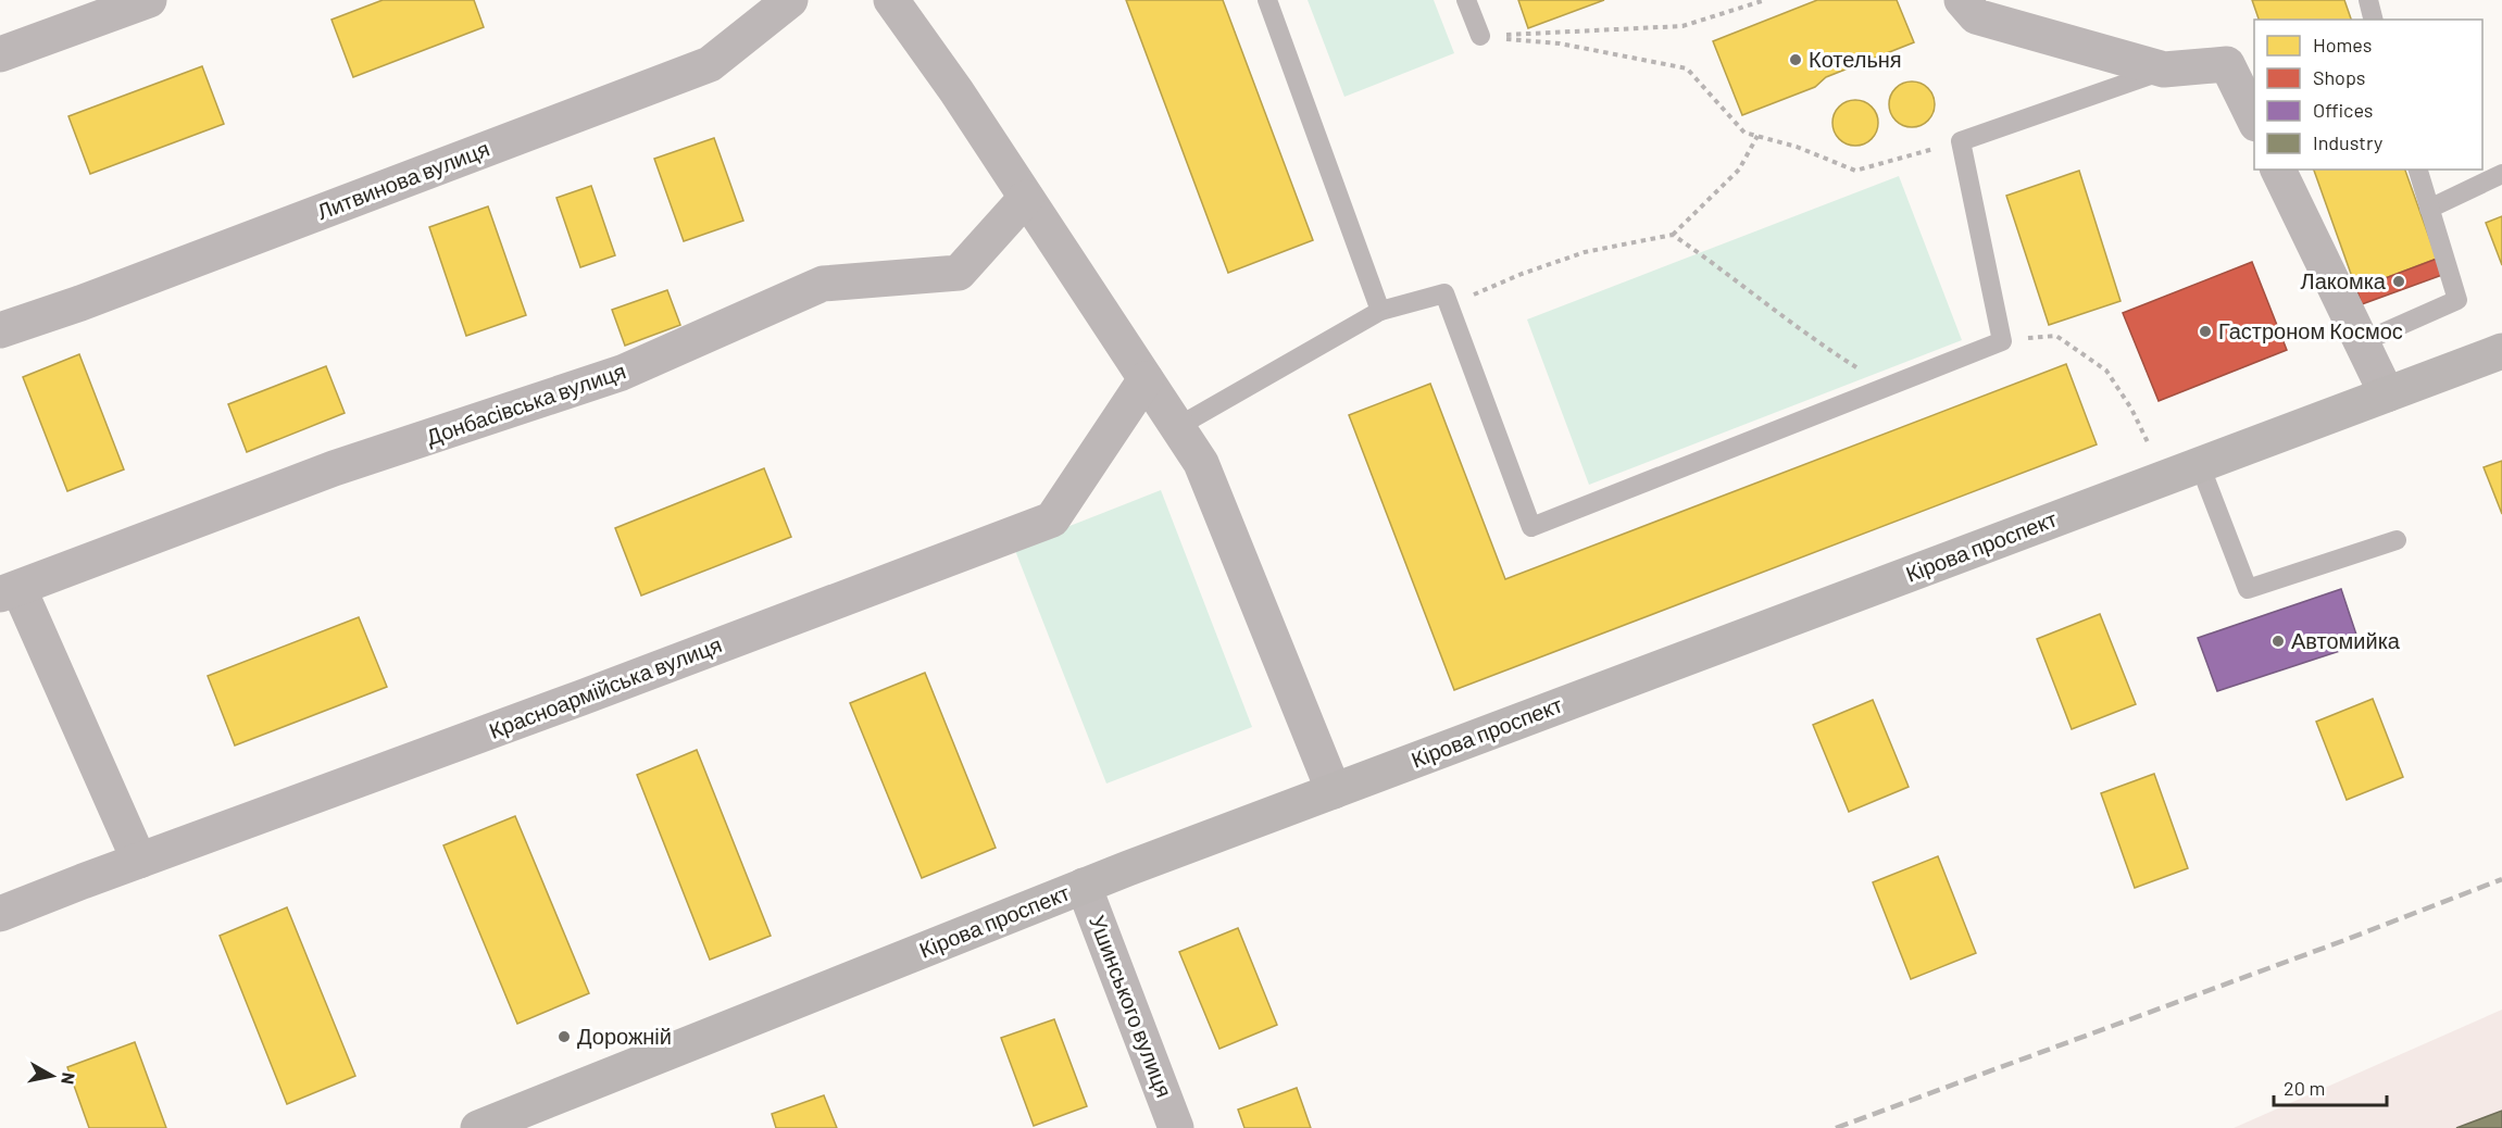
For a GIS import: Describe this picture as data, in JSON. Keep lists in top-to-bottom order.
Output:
{
  "streets": {
    "street": [
      "Литвинова вулиця",
      "Донбасівська вулиця",
      "Кірова проспект",
      "Красноармійська вулиця",
      "Ушинського вулиця"
    ]
  },
  "crossings": [
    ["Кірова проспект", "Ушинського вулиця"]
  ],
  "places": [
    "Котельня",
    "Лакомка",
    "Гастроном Космос",
    "Автомийка",
    "Дорожній"
  ],
  "legend": [
    "Homes",
    "Shops",
    "Offices",
    "Industry"
  ],
  "scale_bar": "20 m",
  "north": "right"
}
